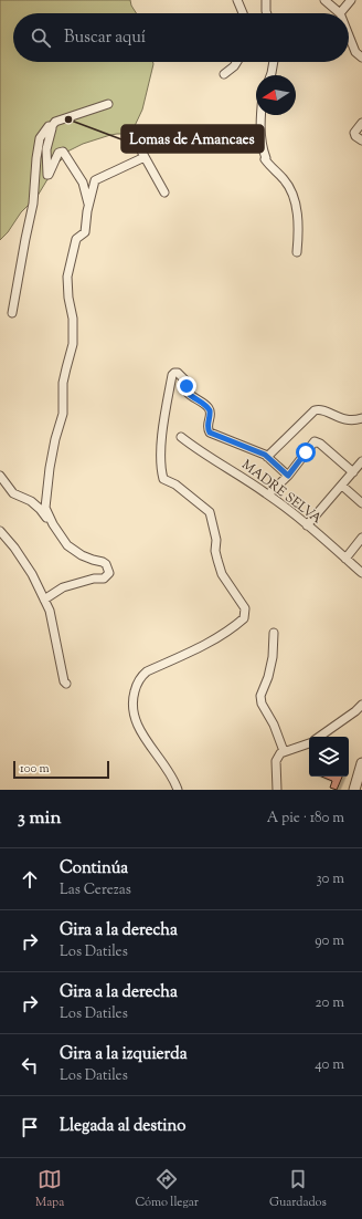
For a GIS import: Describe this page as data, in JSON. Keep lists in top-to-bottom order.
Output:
{
  "streets": {
    "street": ["MADRE SELVA"]
  },
  "places": ["Lomas de Amancaes"],
  "scale_bar": "100 m",
  "north": "left",
  "page": {
    "search": "Buscar aquí",
    "scale": "100 m",
    "heading": ["3 min", "A pie · 180 m"],
    "list": [
      ["Continúa", "Las Cerezas", "30 m"],
      ["Gira a la derecha", "Los Datiles", "90 m"],
      ["Gira a la derecha", "Los Datiles", "20 m"],
      ["Gira a la izquierda", "Los Datiles", "40 m"],
      "Llegada al destino"
    ],
    "nav": ["Mapa", "Cómo llegar", "Guardados"]
  }
}
